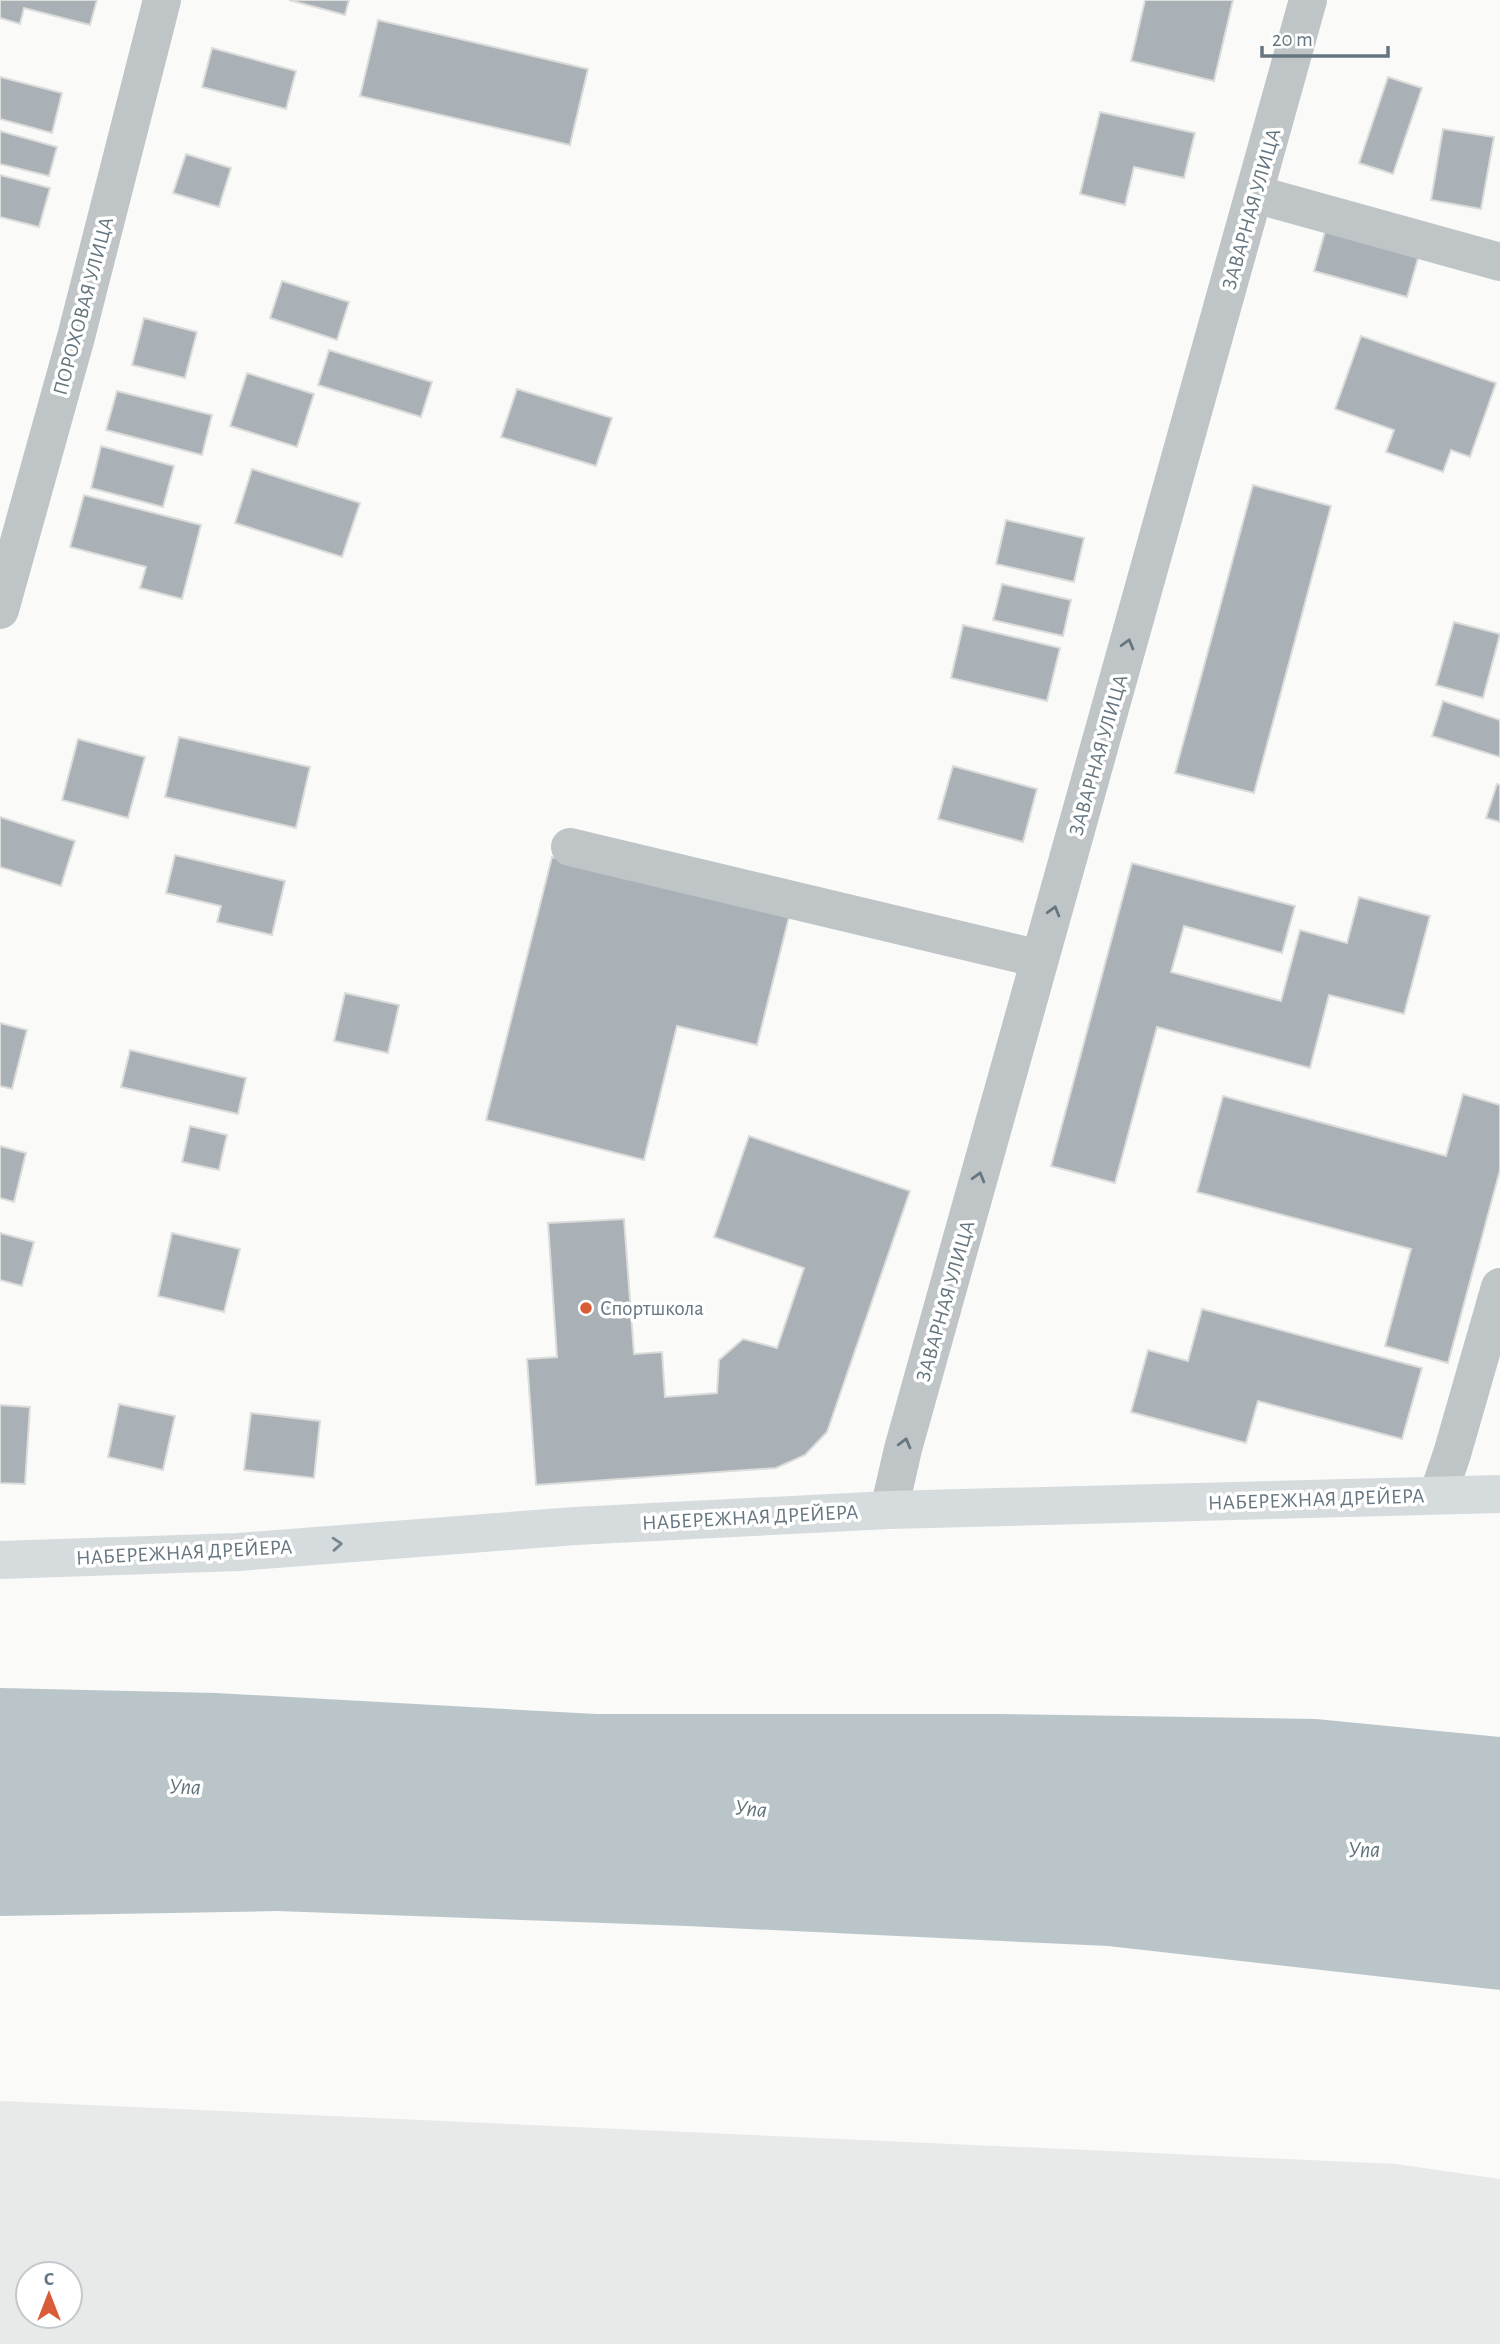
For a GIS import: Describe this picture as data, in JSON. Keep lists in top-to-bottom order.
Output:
{
  "streets": {
    "main road": ["НАБЕРЕЖНАЯ ДРЕЙЕРА"],
    "street": ["ЗАВАРНАЯ УЛИЦА", "ПОРОХОВАЯ УЛИЦА"]
  },
  "crossings": [
    ["ЗАВАРНАЯ УЛИЦА", "НАБЕРЕЖНАЯ ДРЕЙЕРА"]
  ],
  "one_way": ["ЗАВАРНАЯ УЛИЦА", "НАБЕРЕЖНАЯ ДРЕЙЕРА"],
  "water": ["Упа"],
  "places": ["Спортшкола"],
  "scale_bar": "20 m",
  "north": "top"
}
